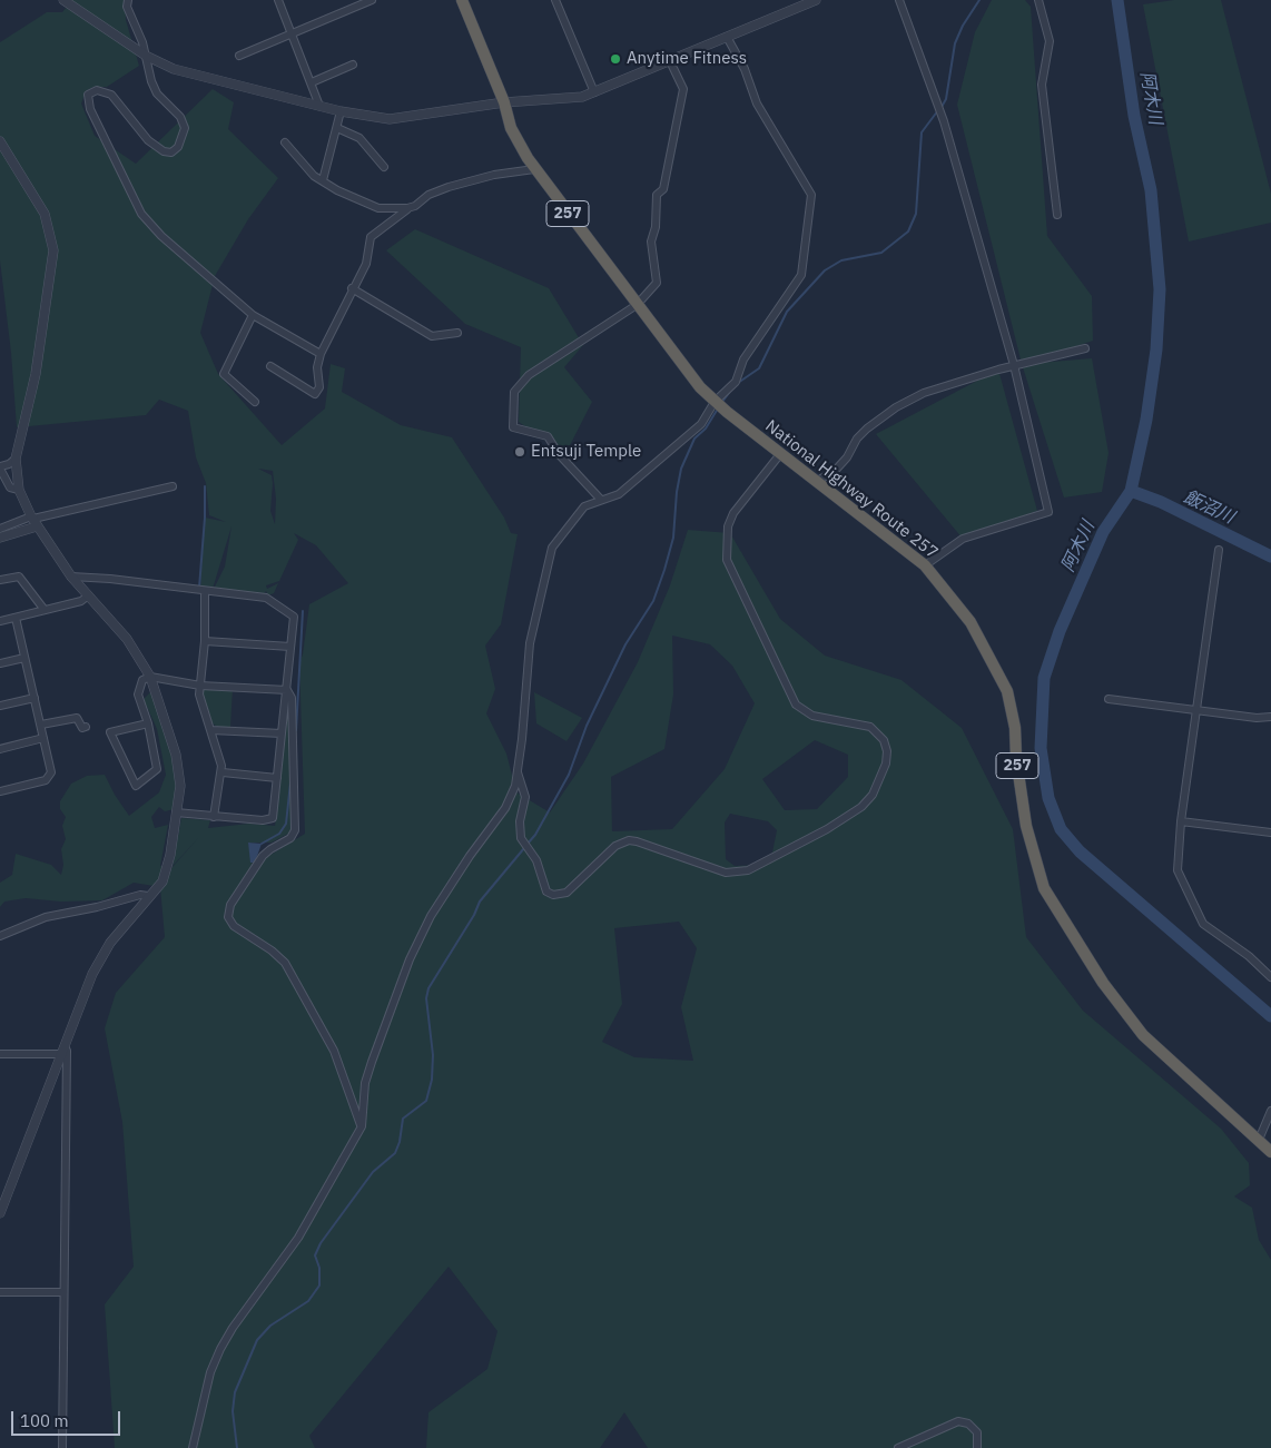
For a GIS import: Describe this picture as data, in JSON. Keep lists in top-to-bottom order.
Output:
{
  "streets": {
    "highway": ["257", "National Highway Route 257"]
  },
  "water": ["阿木川", "飯沼川"],
  "places": ["Anytime Fitness", "Entsuji Temple"],
  "scale_bar": "100 m"
}
